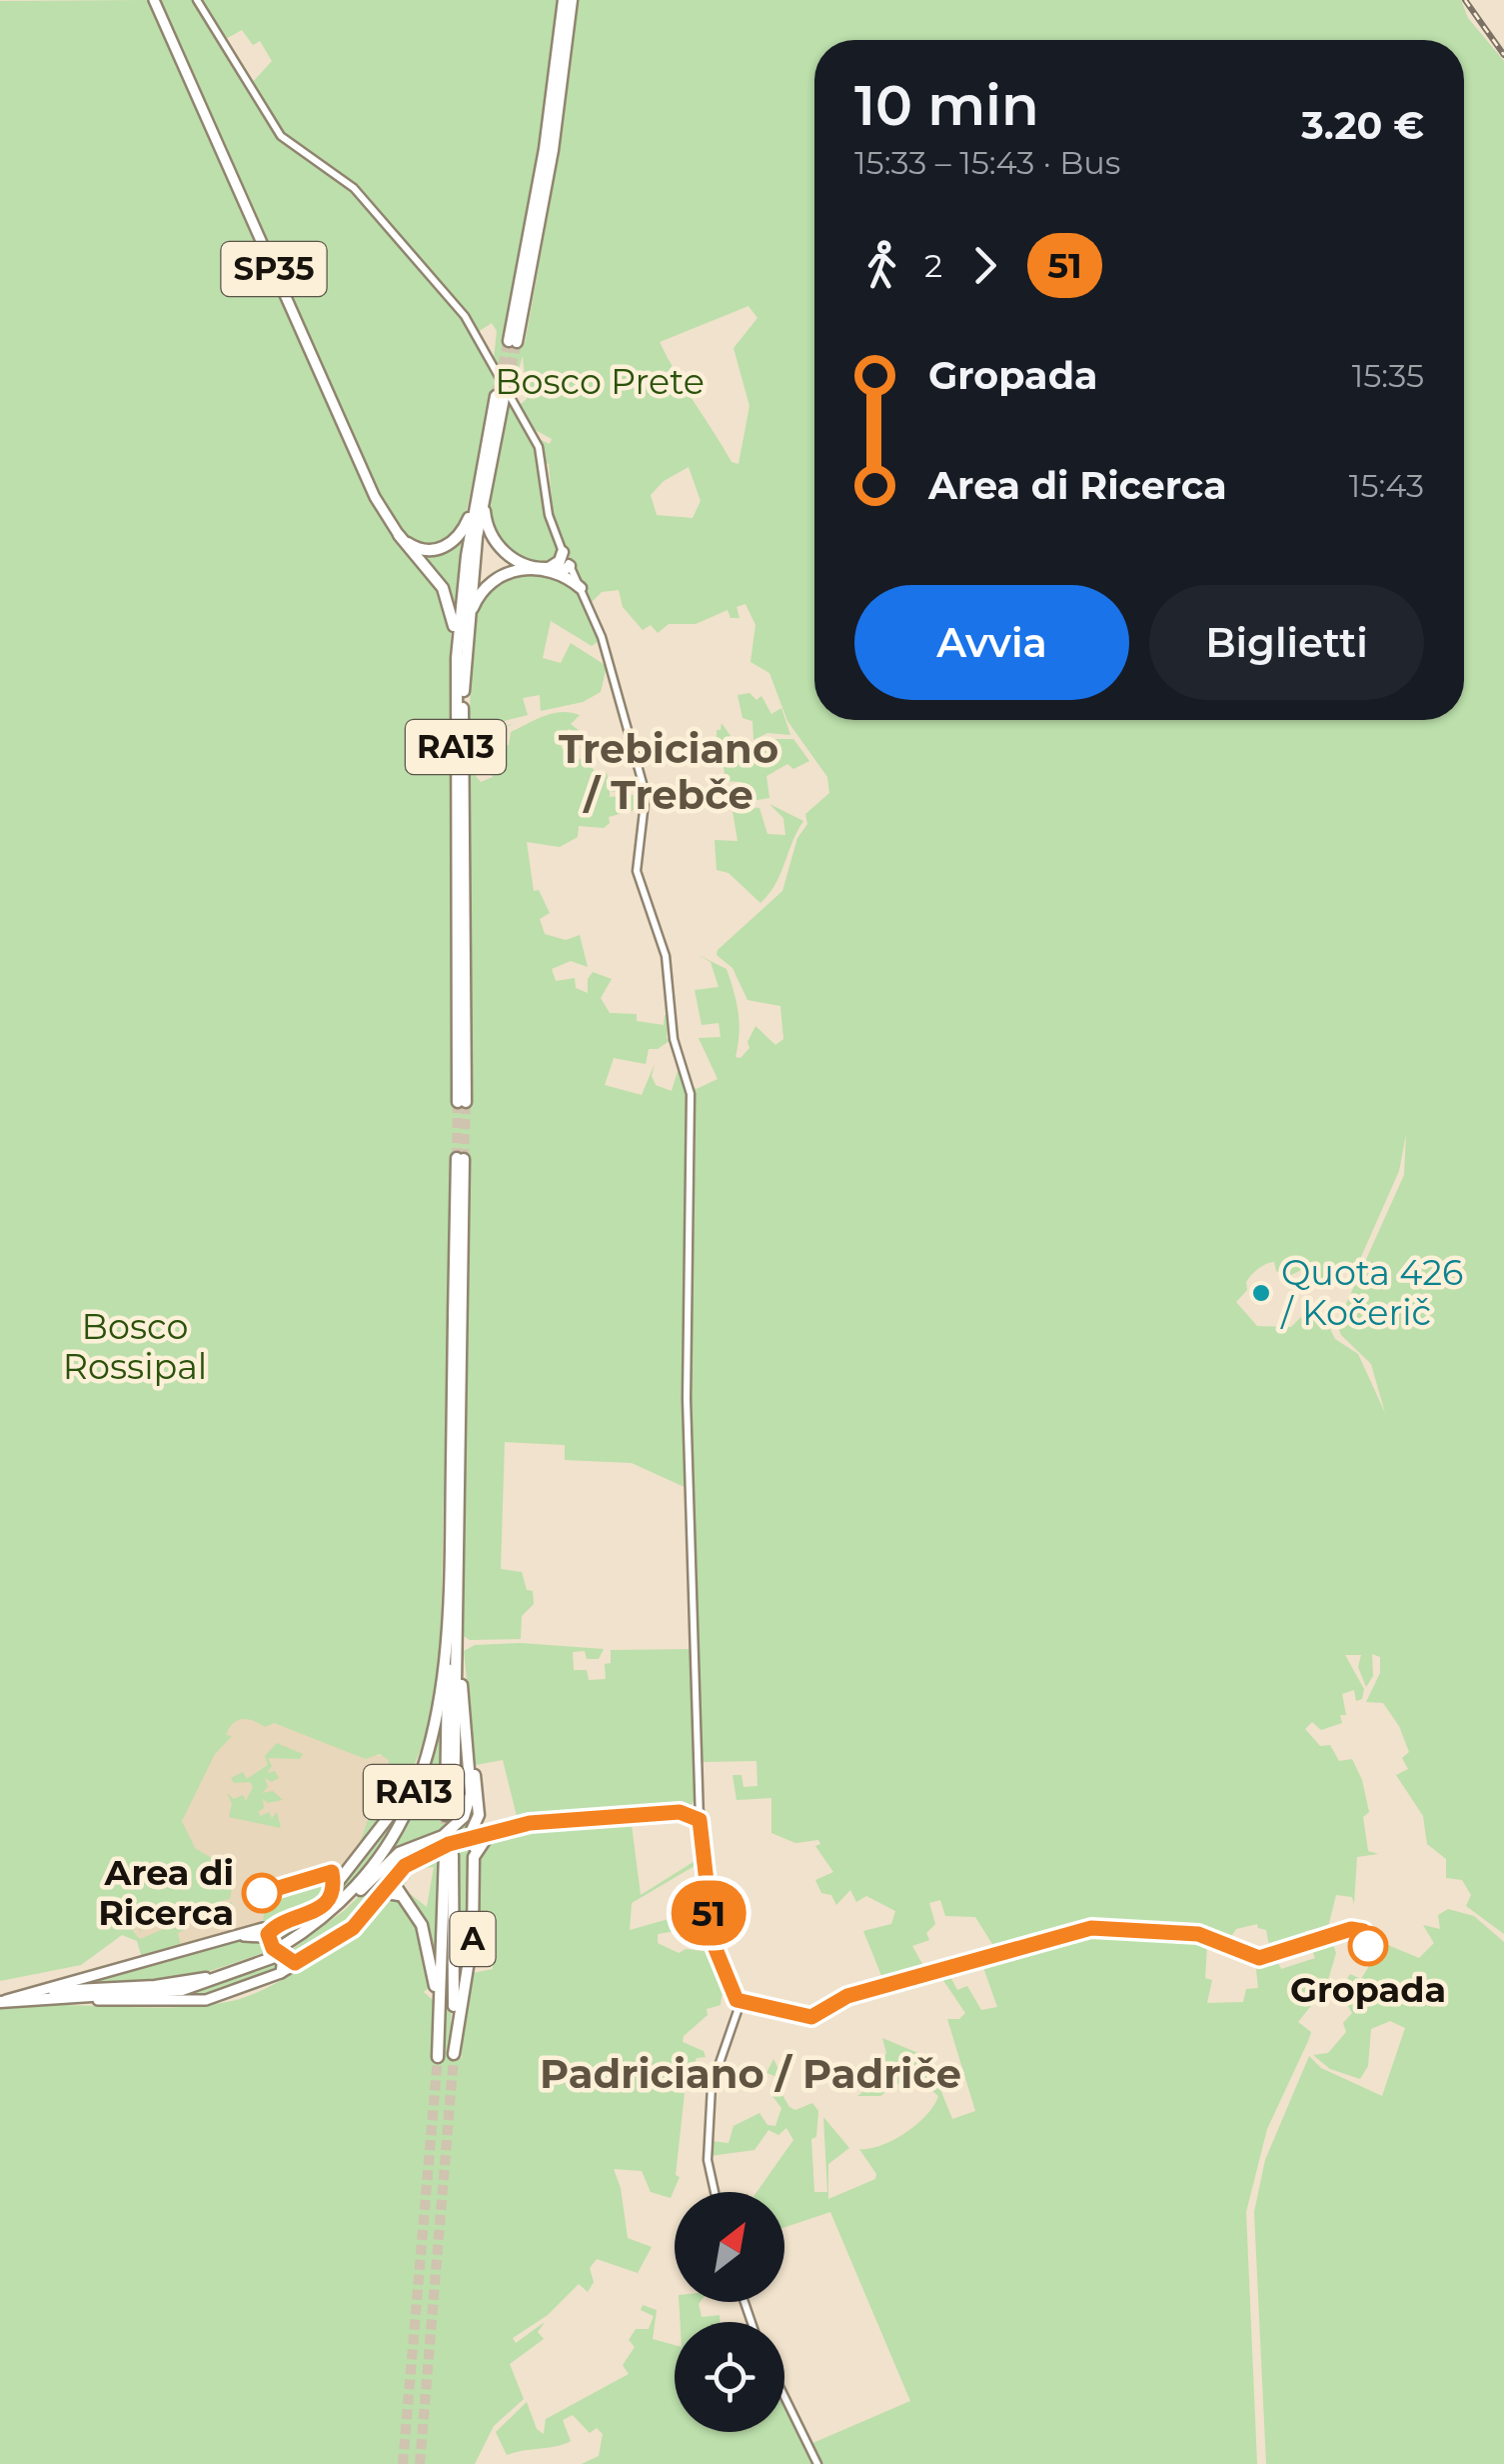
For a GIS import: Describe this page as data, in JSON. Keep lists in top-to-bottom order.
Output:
{
  "streets": {
    "highway": ["RA13", "A"],
    "main road": ["SP35"]
  },
  "districts": ["Trebiciano / Trebče", "Padriciano / Padriče"],
  "parks": ["Bosco Prete", "Bosco Rossipal"],
  "places": ["Quota 426 / Kočerič", "Area di Ricerca", "Gropada"],
  "lines": ["bus line 51"],
  "north": "top right",
  "page": {
    "on_map": "51",
    "heading": ["10 min", "15:33 – 15:43 · Bus", "3.20 €"],
    "legs": ["2", "51"],
    "list": [
      {
        "name": "Gropada",
        "value": "15:35"
      },
      {
        "name": "Area di Ricerca",
        "value": "15:43"
      }
    ],
    "buttons": ["Avvia", "Biglietti"]
  }
}
